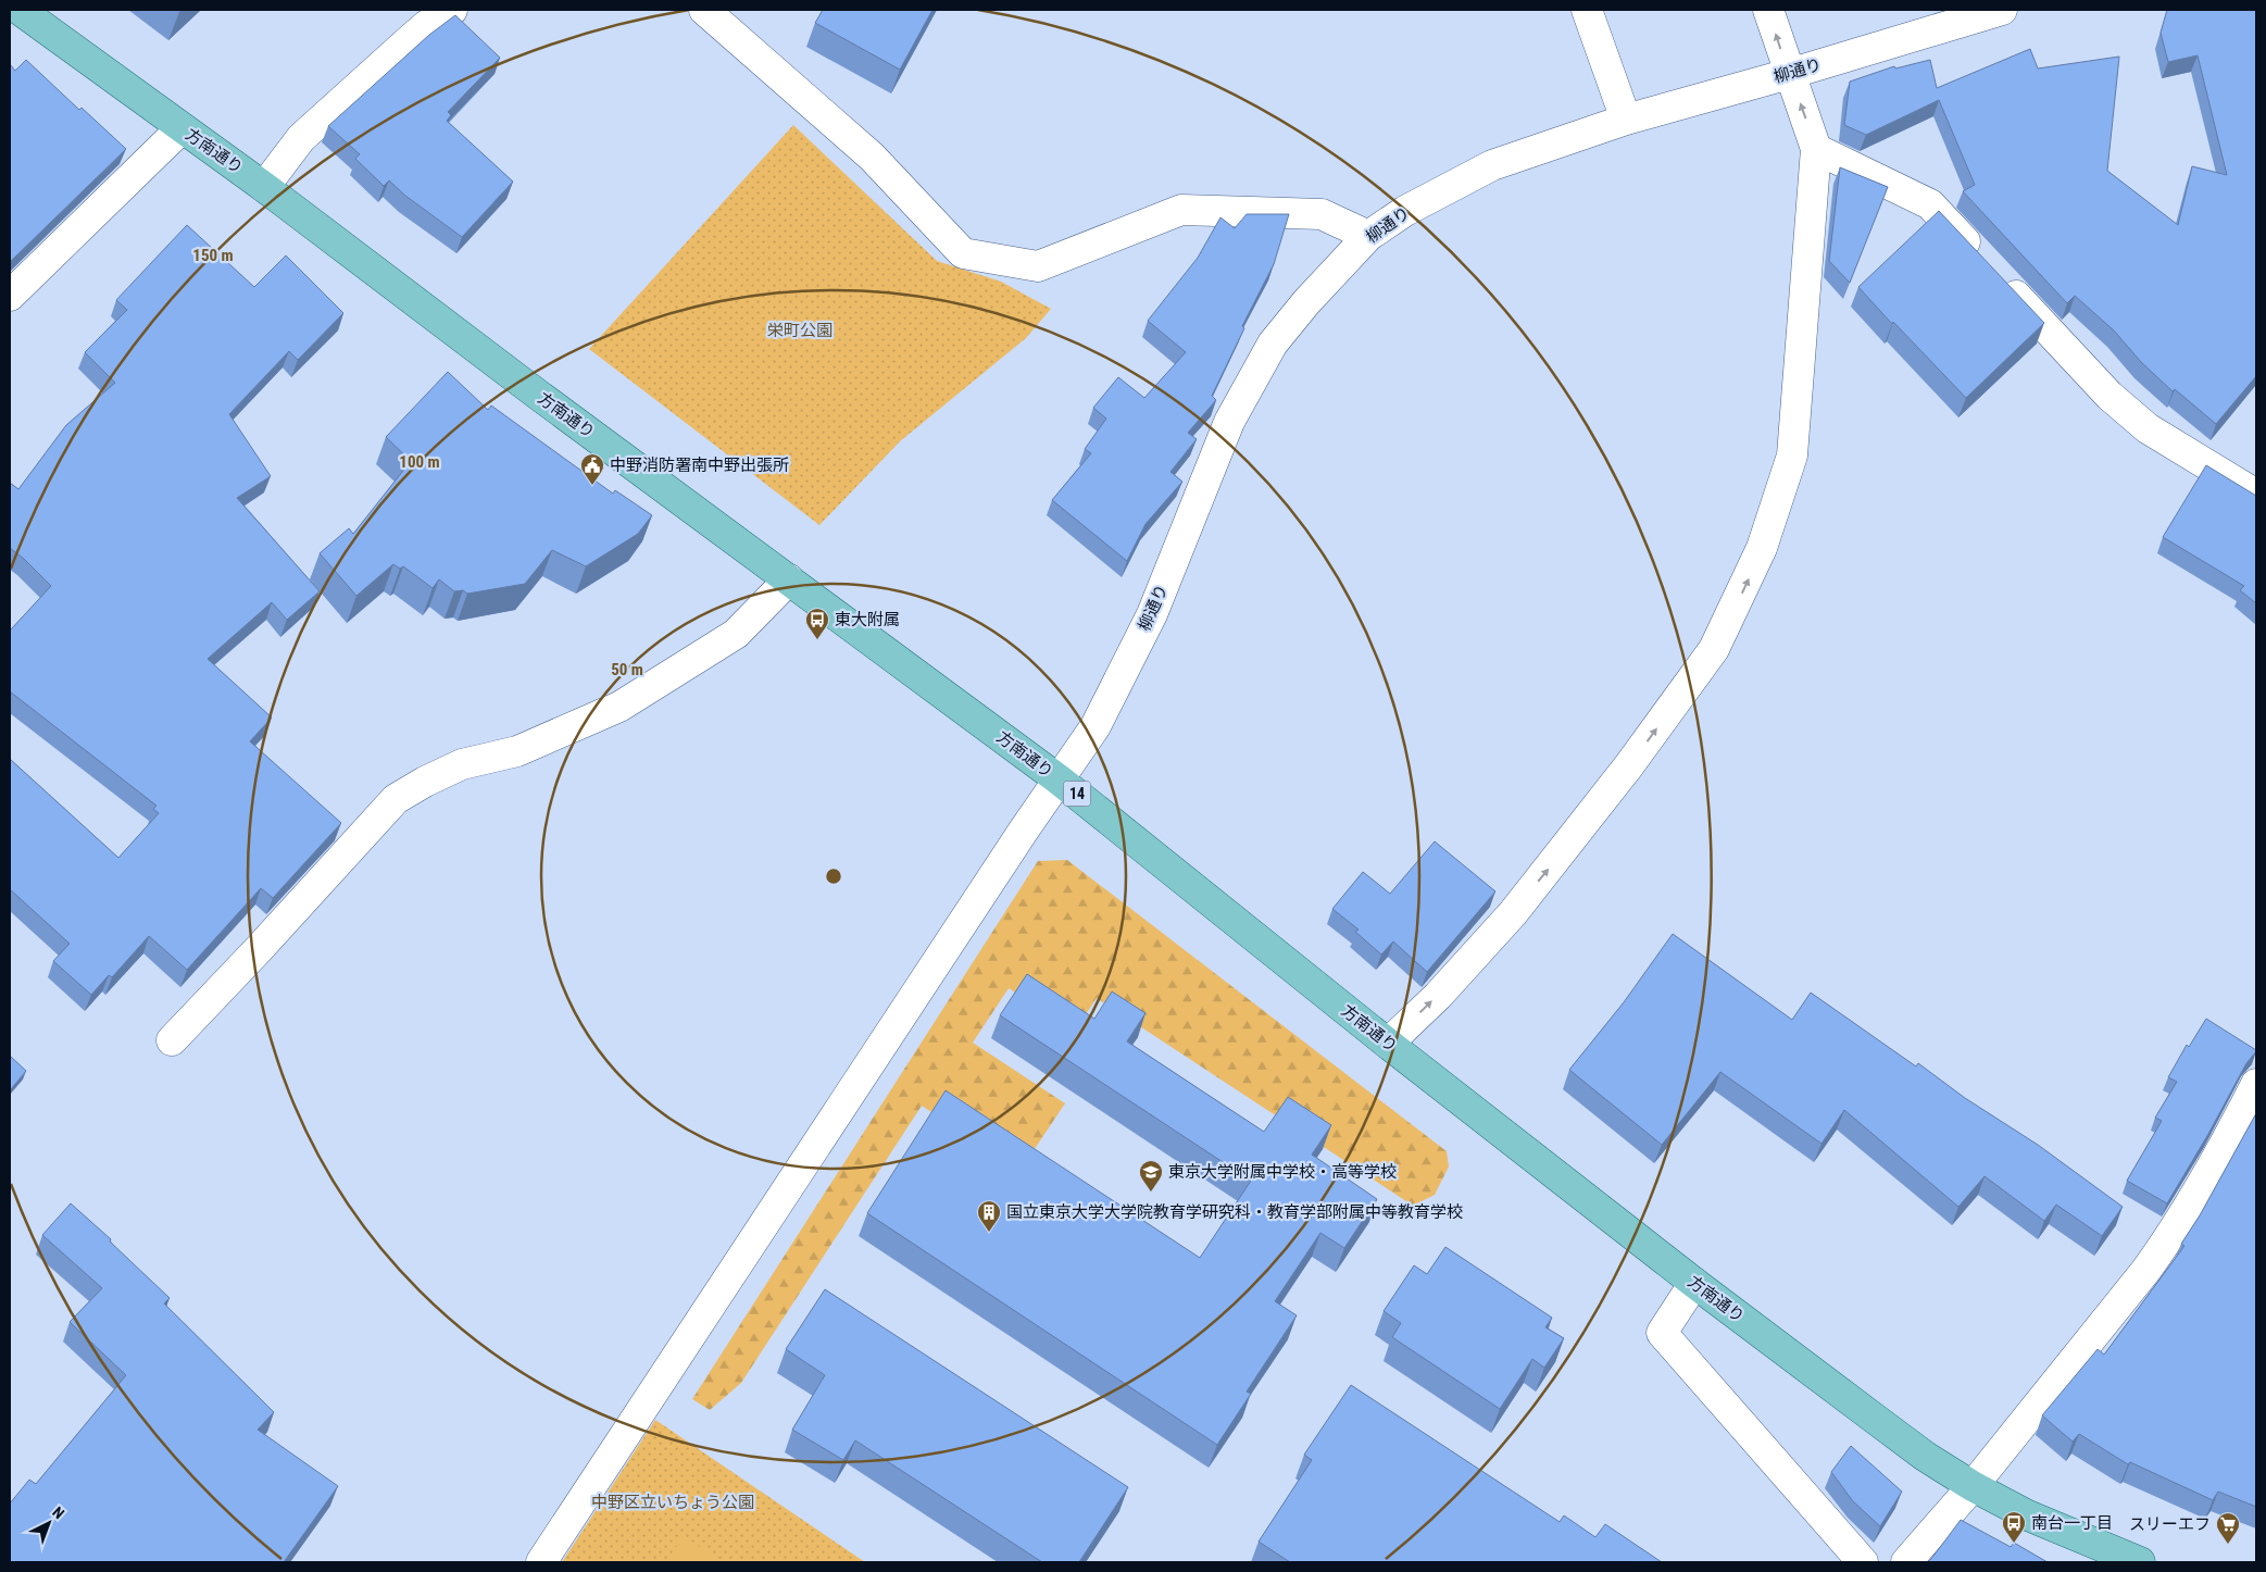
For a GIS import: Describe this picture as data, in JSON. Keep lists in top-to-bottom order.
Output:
{
  "streets": {
    "main road": ["方南通り", "14"],
    "street": ["柳通り"]
  },
  "crossings": [
    ["柳通り", "方南通り"]
  ],
  "parks": ["栄町公園", "中野区立いちょう公園"],
  "places": {
    "public building": ["中野消防署南中野出張所"],
    "bus stop": ["東大附属", "南台一丁目"],
    "school or university": ["東京大学附属中学校・高等学校"],
    "building": ["国立東京大学大学院教育学研究科・教育学部附属中等教育学校"],
    "supermarket": ["スリーエフ"]
  },
  "north": "top right",
  "rings": ["150 m", "100 m", "50 m"]
}
